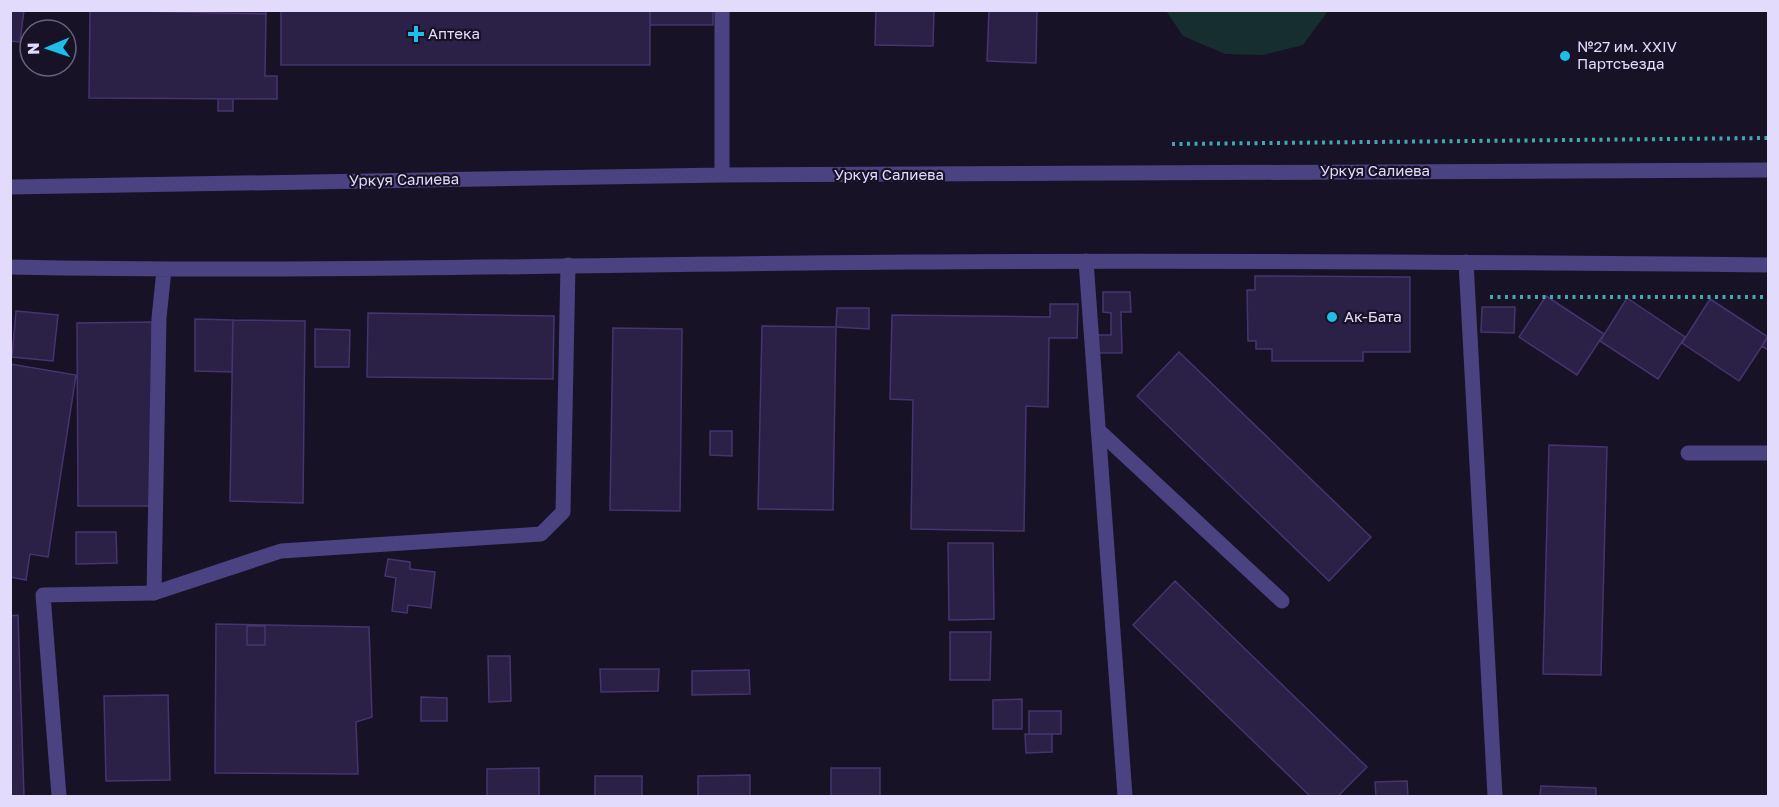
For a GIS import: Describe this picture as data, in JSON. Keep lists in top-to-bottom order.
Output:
{
  "streets": {
    "street": ["Уркуя Салиева"]
  },
  "places": {
    "health": ["Аптека"],
    "other": ["№27 им. XXIV Партсъезда", "Ак-Бата"]
  },
  "north": "left"
}
